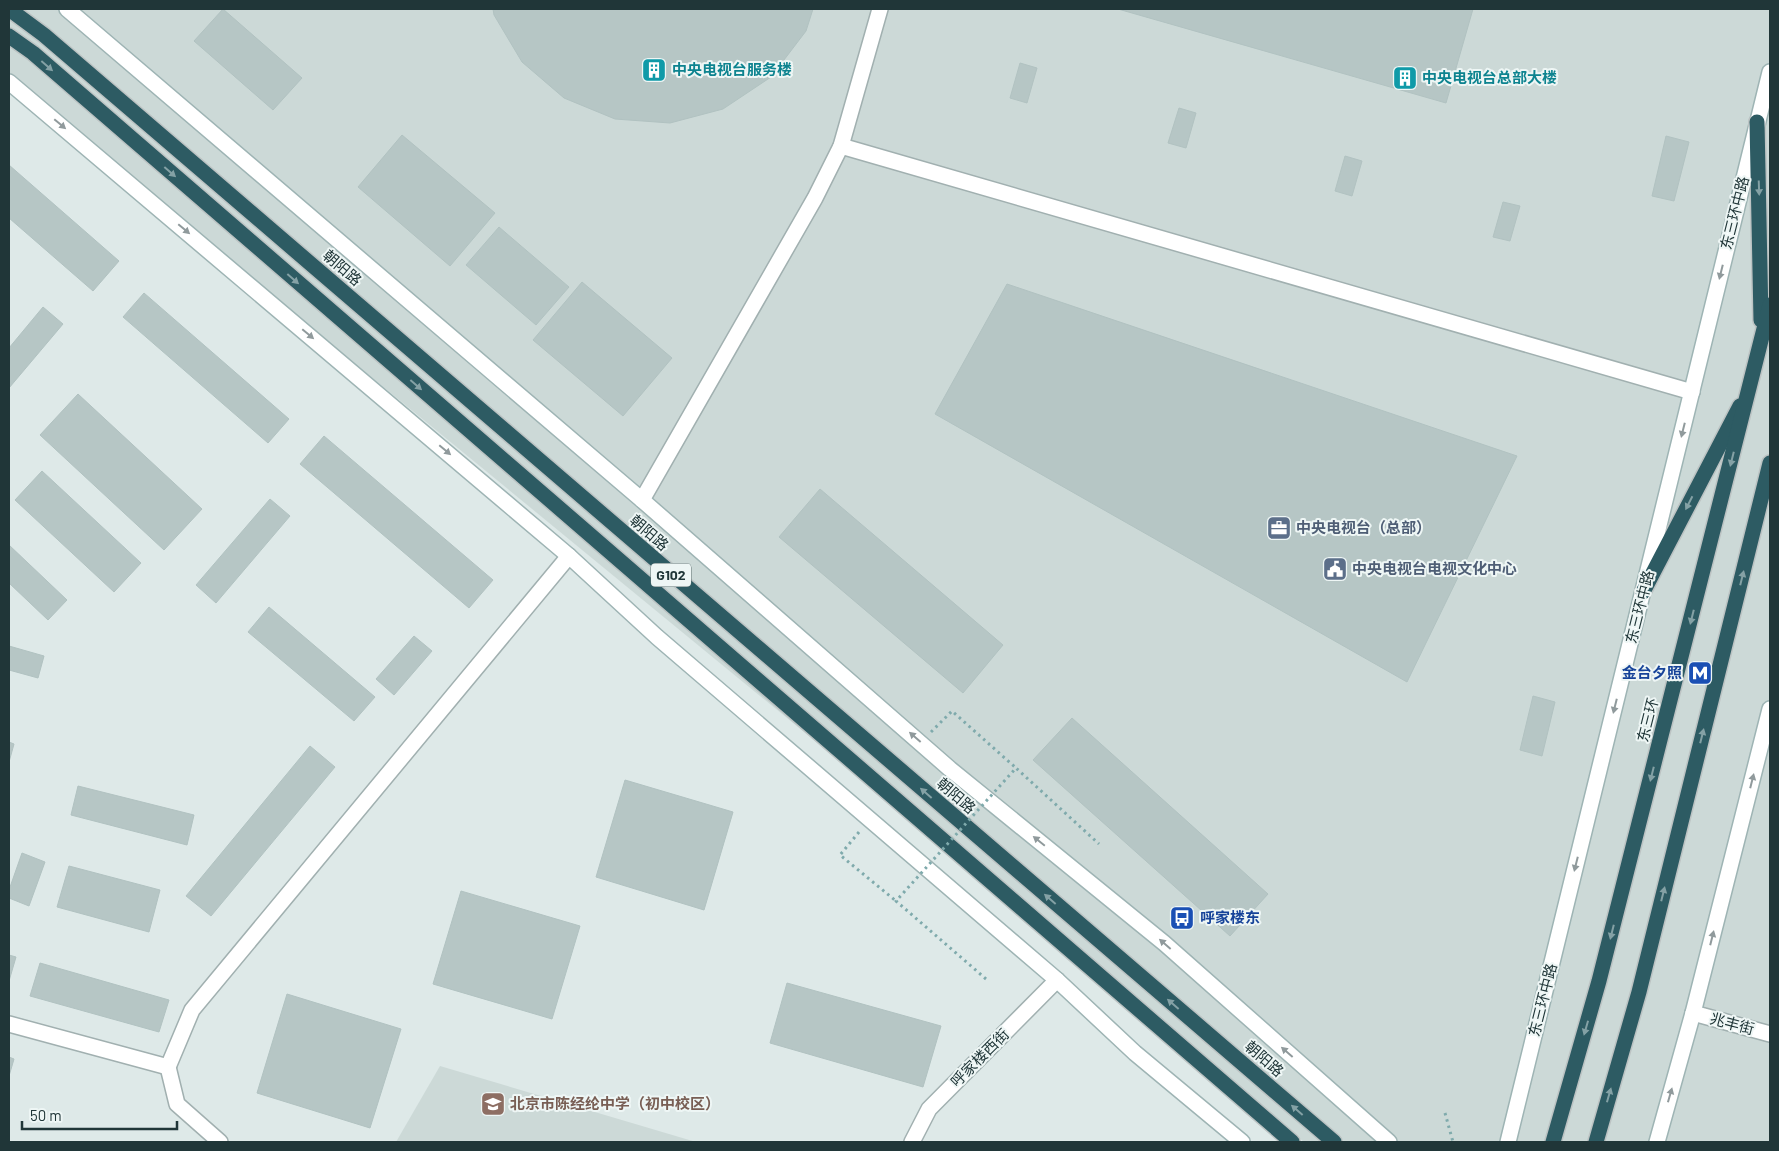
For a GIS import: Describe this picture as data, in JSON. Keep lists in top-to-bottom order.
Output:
{
  "streets": {
    "highway": ["朝阳路", "G102", "东三环"],
    "street": ["东三环中路", "兆丰街", "呼家楼西街"]
  },
  "one_way": ["东三环中路"],
  "places": {
    "building": ["中央电视台服务楼", "中央电视台总部大楼"],
    "office": ["中央电视台（总部）"],
    "public building": ["中央电视台电视文化中心"],
    "metro station": ["金台夕照"],
    "bus stop": ["呼家楼东"],
    "school or university": ["北京市陈经纶中学（初中校区）"]
  },
  "scale_bar": "50 m"
}
